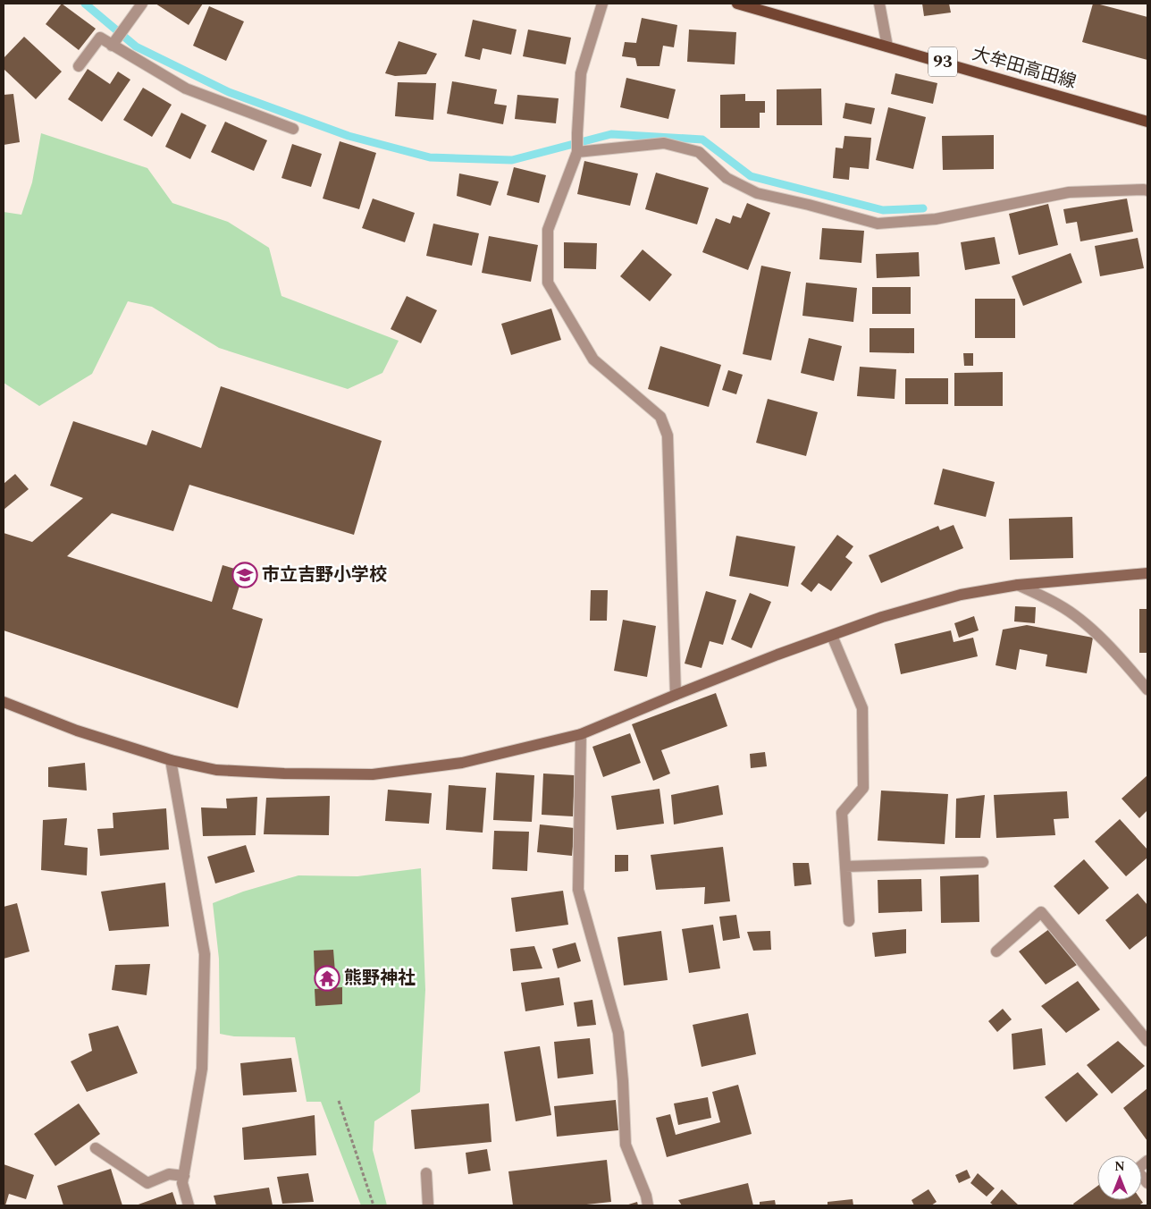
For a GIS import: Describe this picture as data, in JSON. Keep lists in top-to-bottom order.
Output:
{
  "streets": {
    "main road": ["93", "大牟田高田線"]
  },
  "places": {
    "school or university": ["市立吉野小学校"],
    "temple": ["熊野神社"]
  },
  "north": "top"
}
